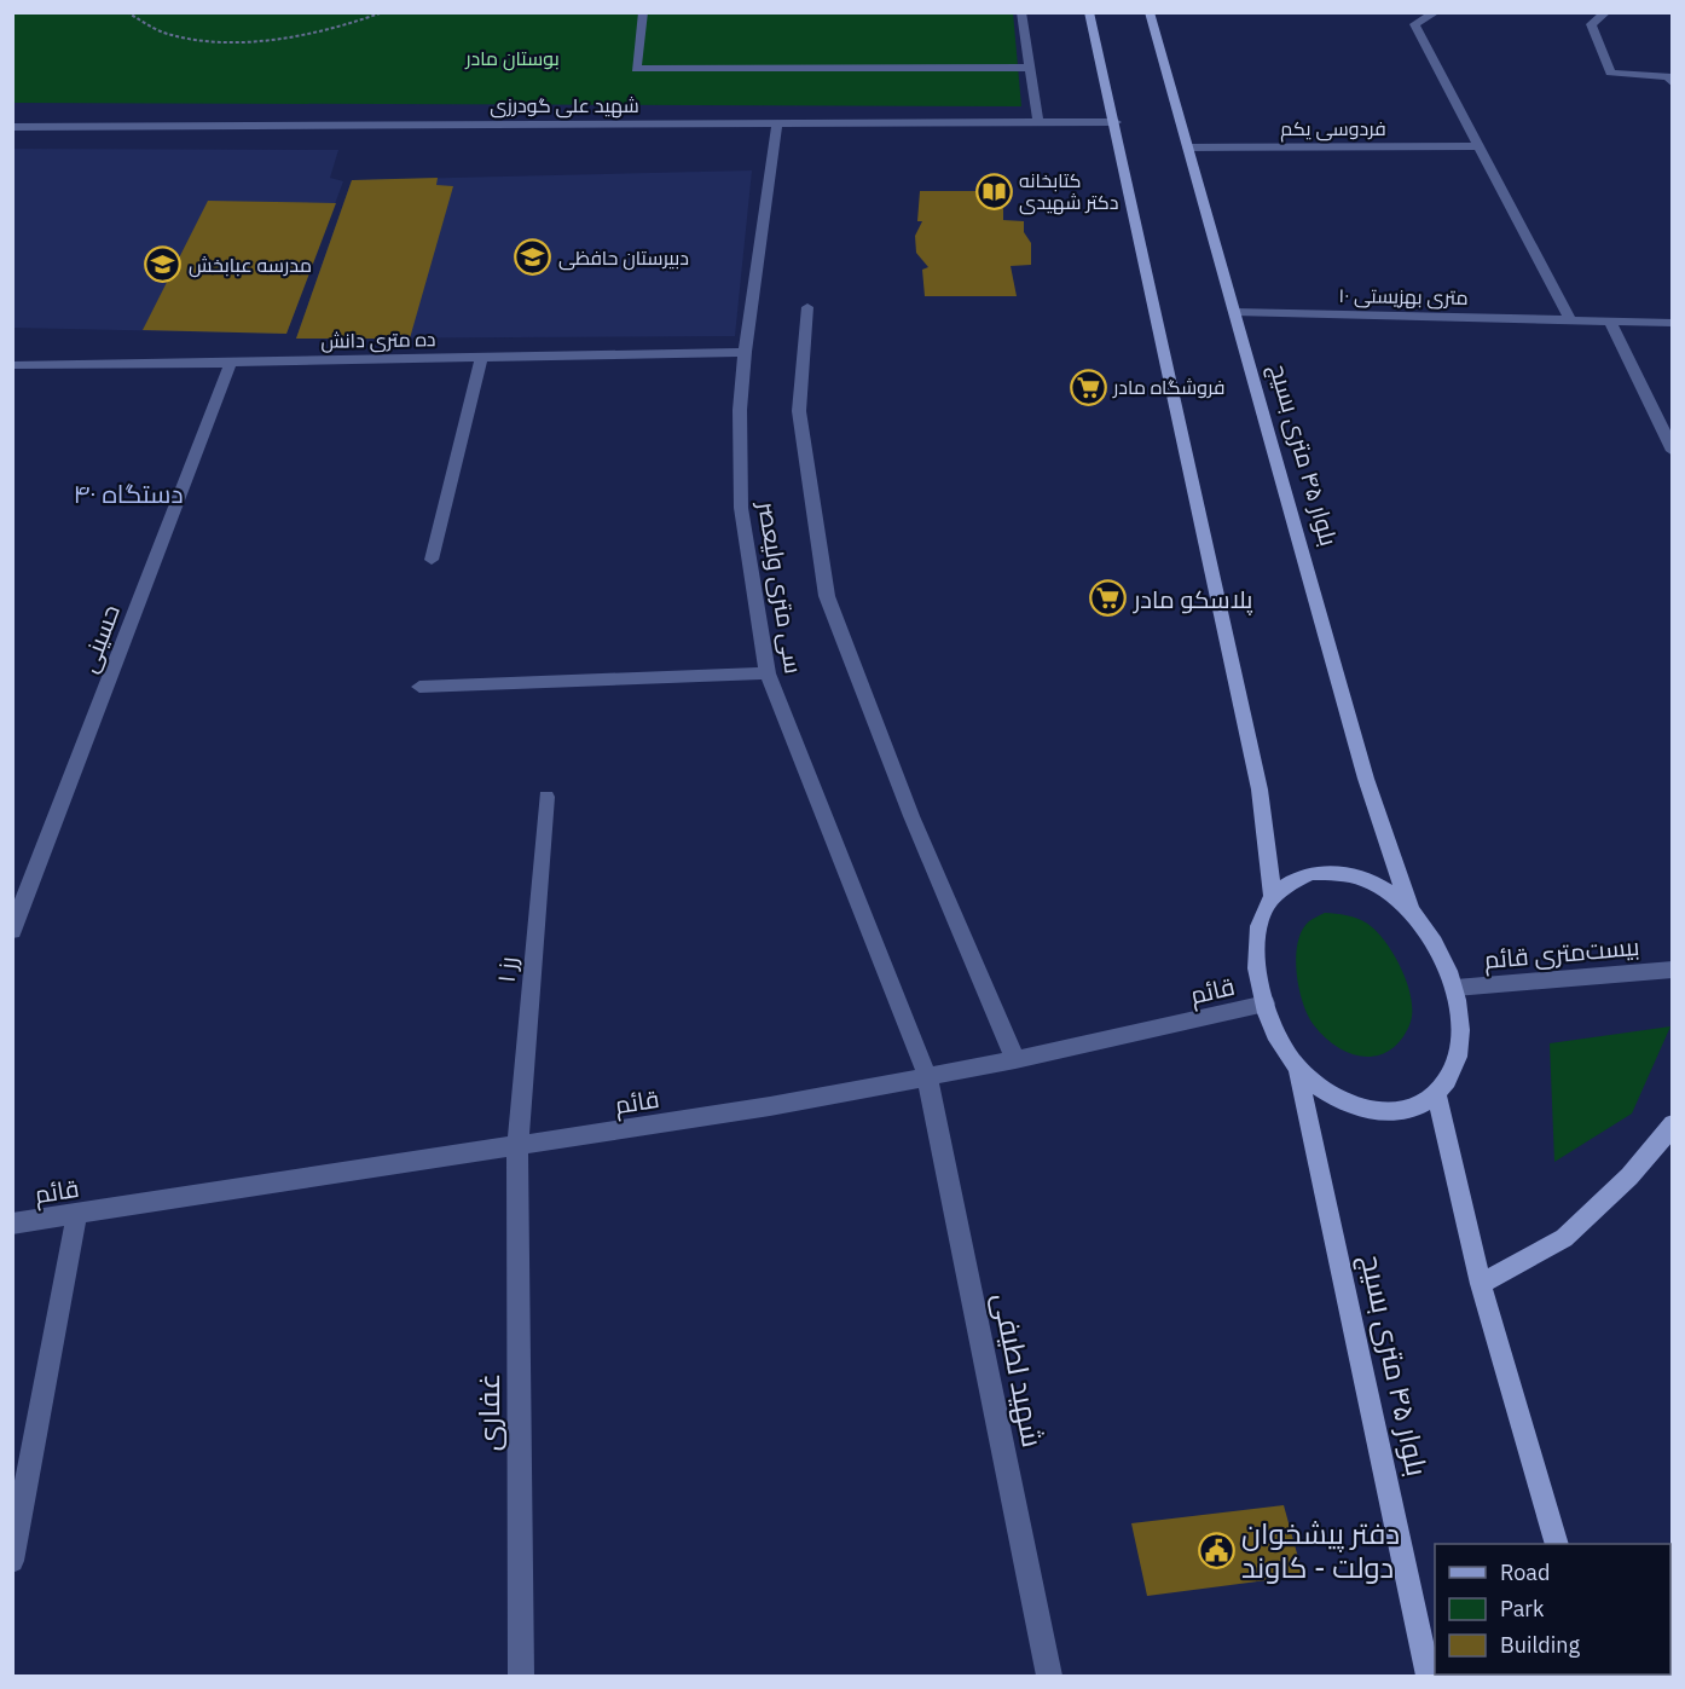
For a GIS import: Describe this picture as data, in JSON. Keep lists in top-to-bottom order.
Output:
{
  "streets": {
    "main road": ["بلوار ۴۵ متری بسیج"],
    "street": [
      "شهید علی گودرزی",
      "فردوسی یکم",
      "۱۰ متری بهزیستی",
      "ده متری دانش",
      "سی متری ولیعصر",
      "حسینی",
      "بیست‌متری قائم",
      "رز ۱",
      "قائم",
      "شهید لطیفی",
      "غفاری"
    ]
  },
  "crossings": [
    ["شهید علی گودرزی", "سی متری ولیعصر"],
    ["فردوسی یکم", "بلوار ۴۵ متری بسیج"],
    ["۱۰ متری بهزیستی", "بلوار ۴۵ متری بسیج"],
    ["ده متری دانش", "سی متری ولیعصر"],
    ["ده متری دانش", "حسینی"],
    ["بلوار ۴۵ متری بسیج", "بیست‌متری قائم"],
    ["بلوار ۴۵ متری بسیج", "قائم"],
    ["سی متری ولیعصر", "قائم"],
    ["سی متری ولیعصر", "شهید لطیفی"],
    ["بیست‌متری قائم", "قائم"],
    ["رز ۱", "قائم"],
    ["رز ۱", "غفاری"],
    ["قائم", "شهید لطیفی"],
    ["قائم", "غفاری"]
  ],
  "districts": ["۴۰ دستگاه"],
  "parks": ["بوستان مادر"],
  "places": {
    "library": ["کتابخانه دکتر شهیدی"],
    "school or university": ["دبیرستان حافظی", "مدرسه عبابخش"],
    "supermarket": ["فروشگاه مادر", "پلاسکو مادر"],
    "public building": ["دفتر پیشخوان دولت - کاوند"]
  },
  "legend": ["Road", "Park", "Building"]
}
